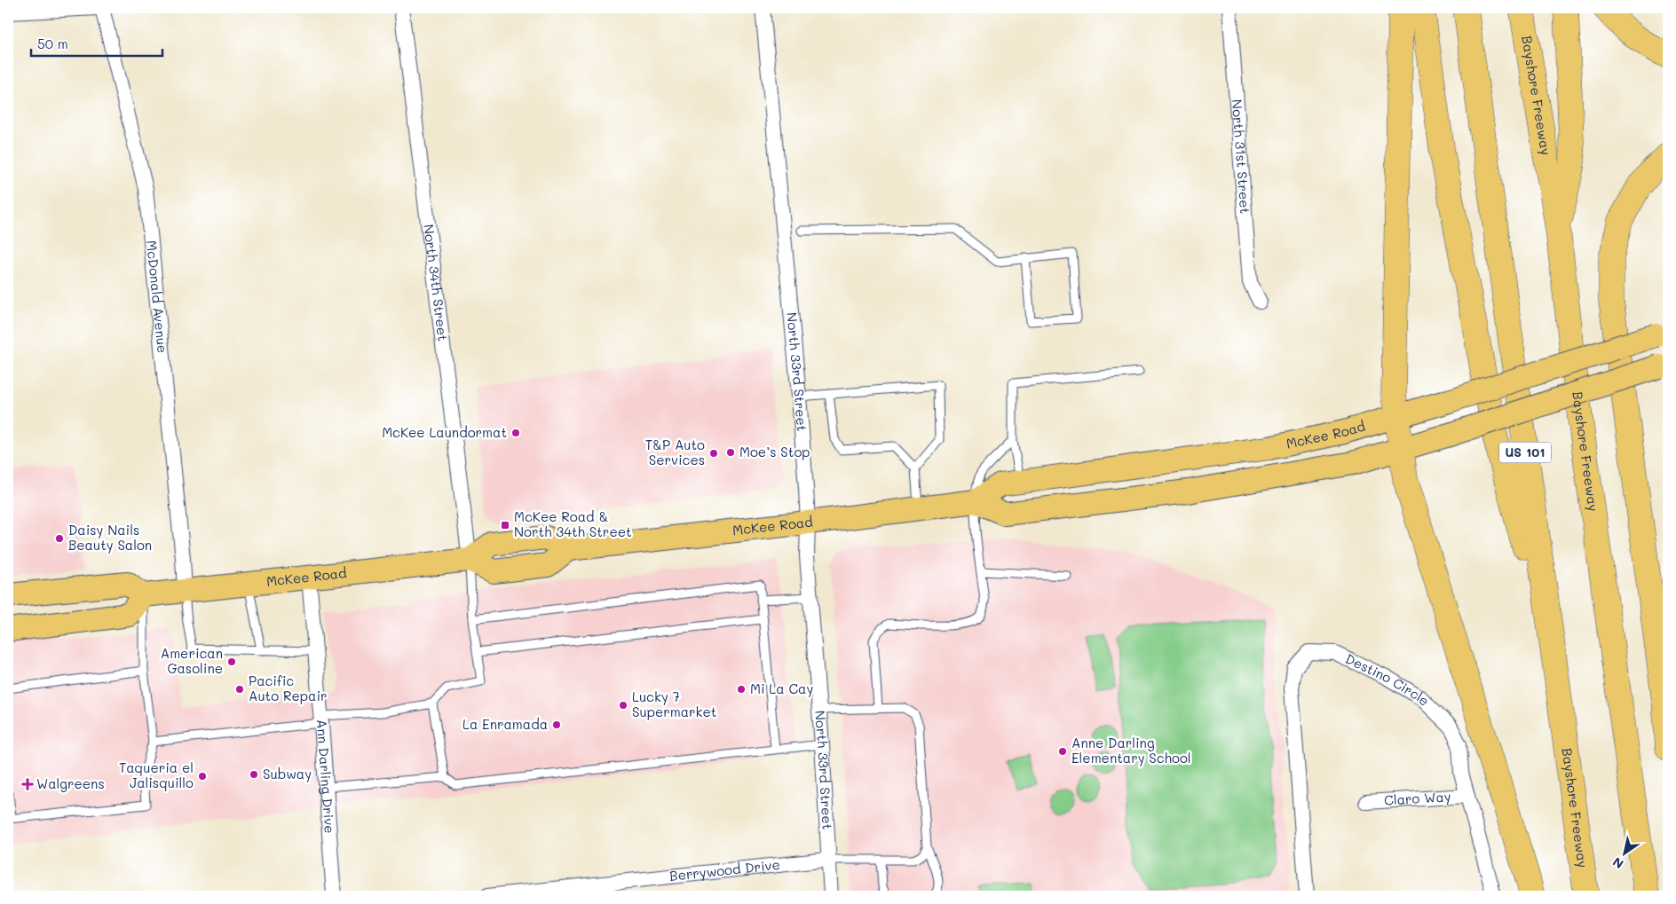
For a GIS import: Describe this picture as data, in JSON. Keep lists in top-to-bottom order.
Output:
{
  "streets": {
    "highway": ["Bayshore Freeway", "US 101"],
    "main road": ["McKee Road"],
    "street": [
      "North 31st Street",
      "North 34th Street",
      "McDonald Avenue",
      "North 33rd Street",
      "Destino Circle",
      "Ann Darling Drive",
      "Claro Way",
      "Berrywood Drive"
    ]
  },
  "crossings": [
    ["North 34th Street", "McKee Road"],
    ["McDonald Avenue", "McKee Road"],
    ["North 33rd Street", "McKee Road"],
    ["North 33rd Street", "Berrywood Drive"],
    ["McKee Road", "Ann Darling Drive"],
    ["Destino Circle", "Claro Way"]
  ],
  "places": {
    "other": [
      "McKee Laundormat",
      "Moe’s Stop",
      "T&P Auto Services",
      "Daisy Nails Beauty Salon",
      "American Gasoline",
      "Pacific Auto Repair",
      "Mi La Cay",
      "Lucky 7 Supermarket",
      "La Enramada",
      "Anne Darling Elementary School",
      "Subway",
      "Taqueria el Jalisquillo"
    ],
    "transit": ["McKee Road & North 34th Street"],
    "health": ["Walgreens"]
  },
  "scale_bar": "50 m",
  "north": "bottom left"
}
